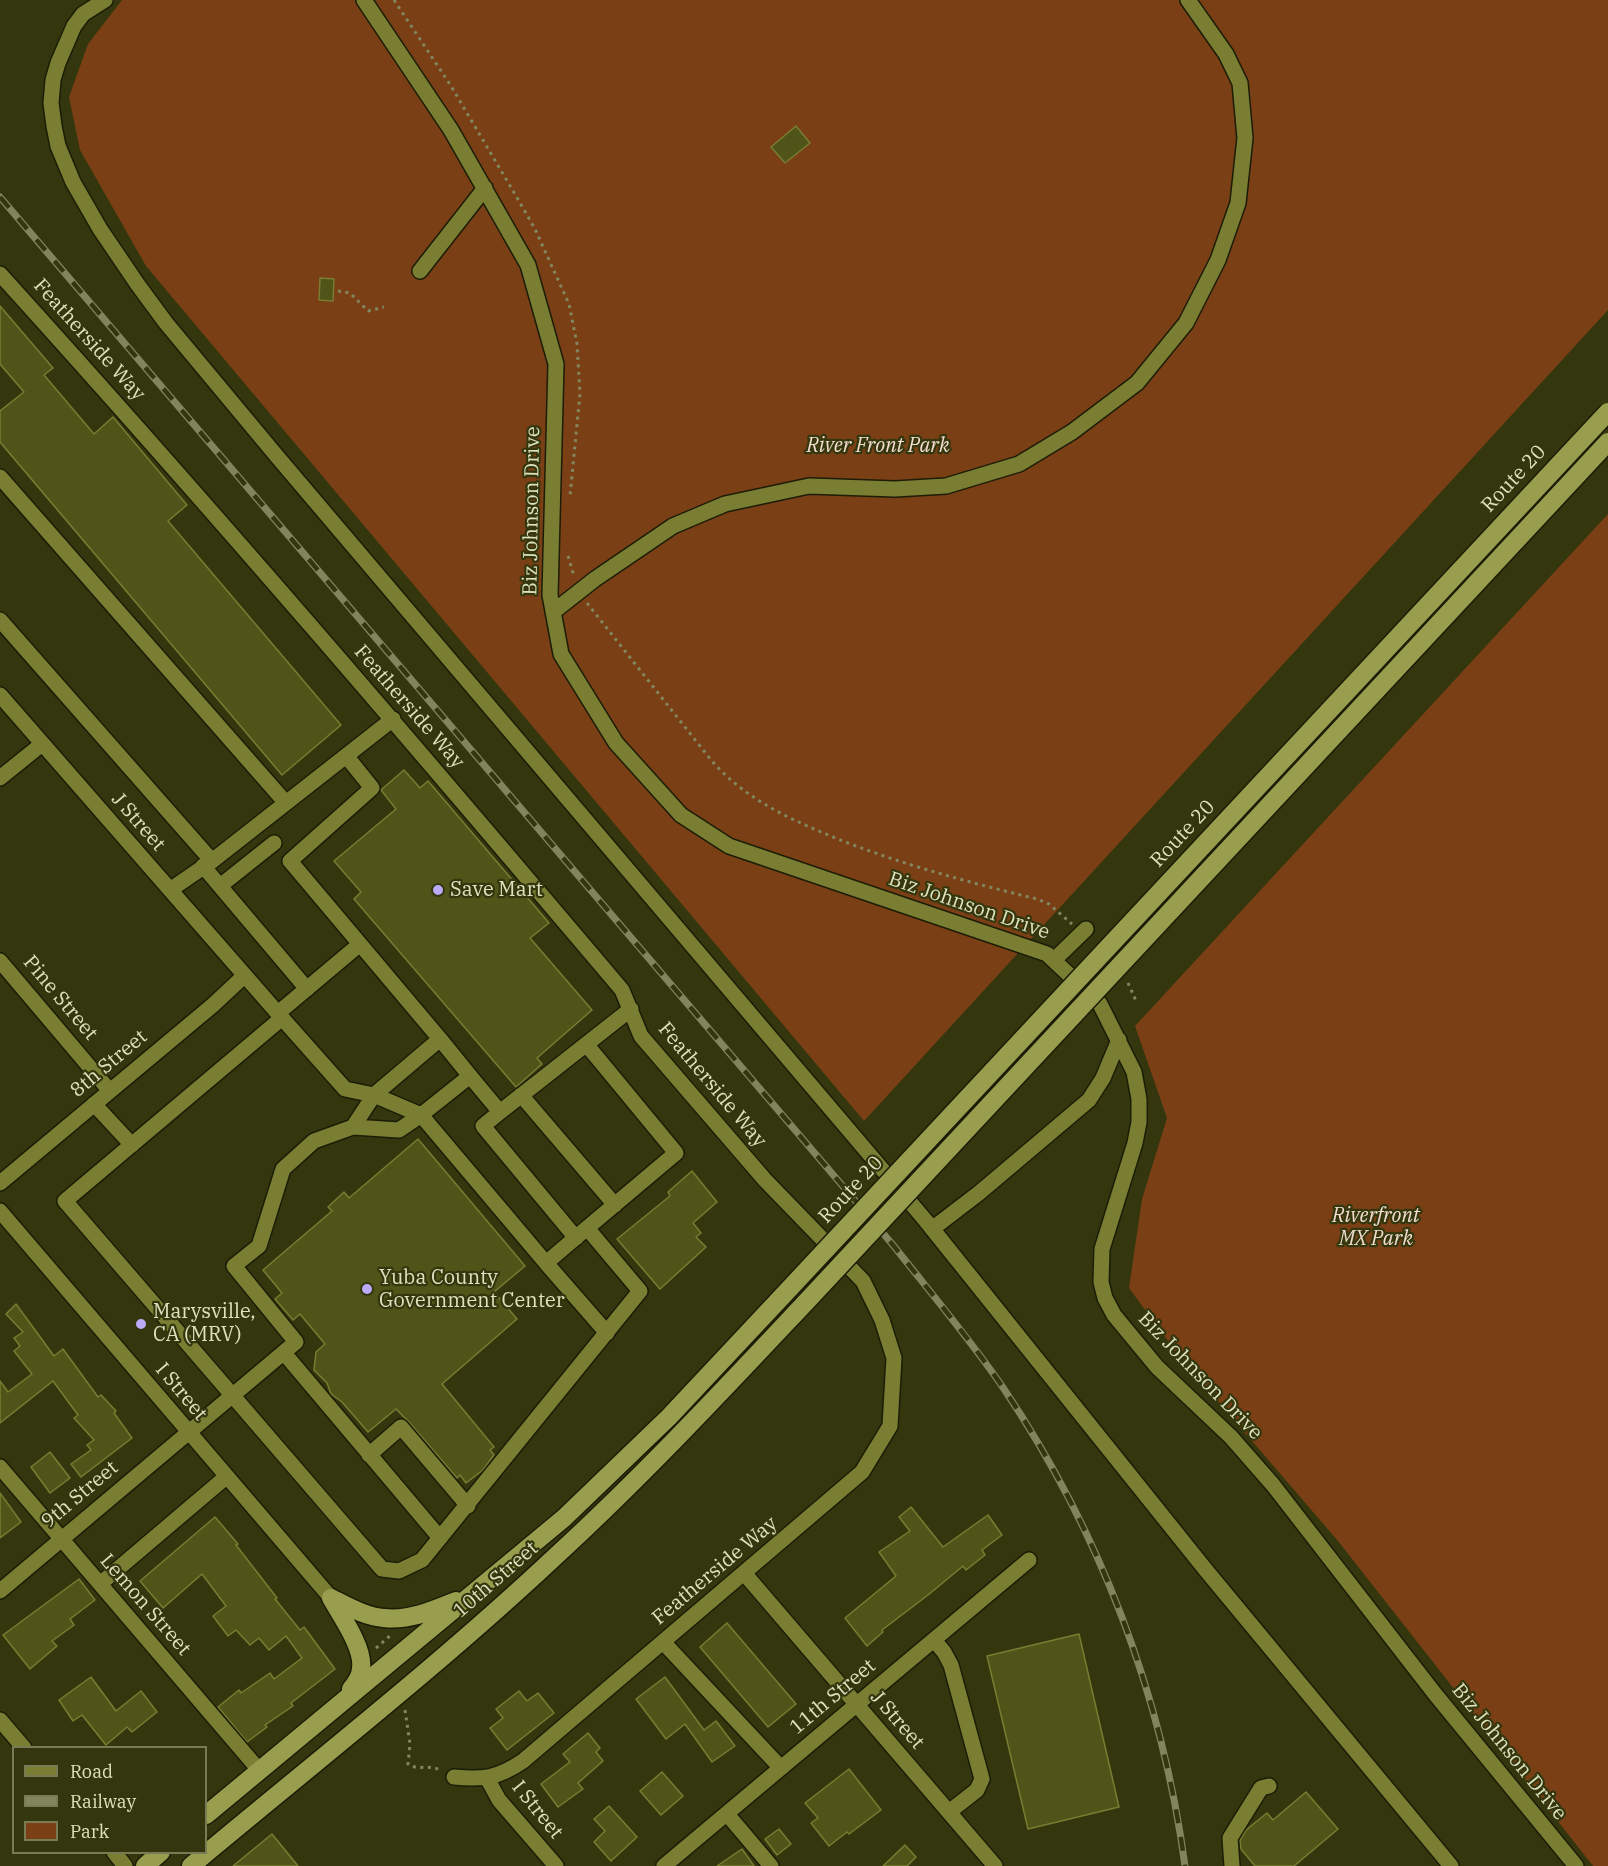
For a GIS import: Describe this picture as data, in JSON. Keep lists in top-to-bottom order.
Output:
{
  "streets": {
    "highway": ["Route 20", "10th Street"],
    "street": [
      "Featherside Way",
      "Biz Johnson Drive",
      "J Street",
      "Pine Street",
      "8th Street",
      "I Street",
      "9th Street",
      "Lemon Street",
      "11th Street"
    ]
  },
  "crossings": [
    ["Featherside Way", "J Street"],
    ["Featherside Way", "I Street"],
    ["Route 20", "10th Street"],
    ["J Street", "8th Street"],
    ["J Street", "11th Street"],
    ["Pine Street", "8th Street"],
    ["I Street", "9th Street"],
    ["9th Street", "Lemon Street"],
    ["10th Street", "Lemon Street"]
  ],
  "parks": ["River Front Park", "Riverfront MX Park"],
  "places": ["Save Mart", "Yuba County Government Center", "Marysville, CA (MRV)"],
  "legend": ["Road", "Railway", "Park"]
}
